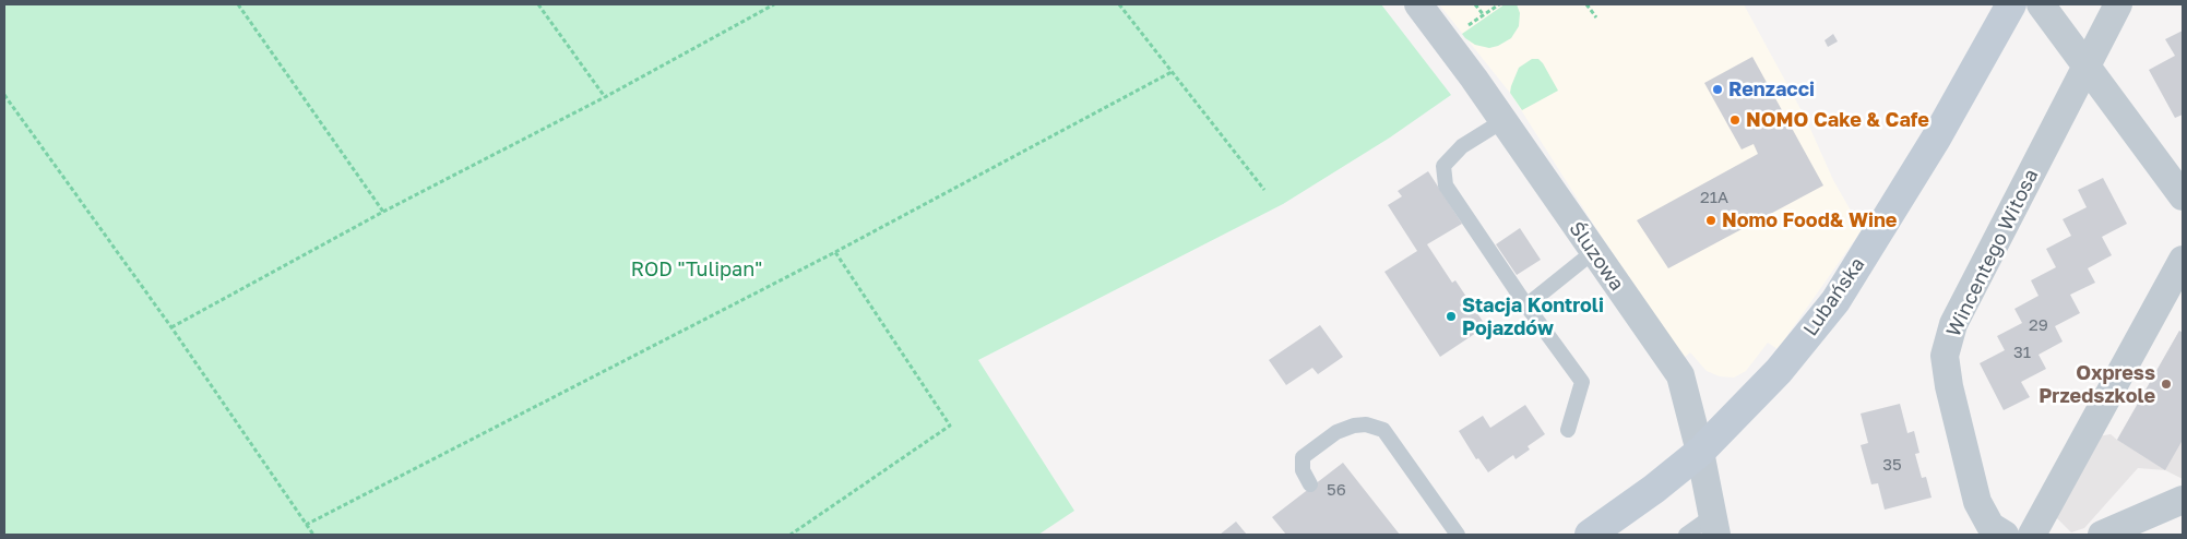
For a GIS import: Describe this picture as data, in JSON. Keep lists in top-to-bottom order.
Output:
{
  "streets": {
    "street": ["Wincentego Witosa", "Śluzowa", "Lubańska"]
  },
  "crossings": [
    ["Śluzowa", "Lubańska"]
  ],
  "parks": ["ROD \"Tulipan\""],
  "places": [
    "Renzacci",
    "NOMO Cake & Cafe",
    "Nomo Food& Wine",
    "Stacja Kontroli Pojazdów",
    "Oxpress Przedszkole"
  ],
  "house_numbers": [
    "21A",
    "29",
    "31",
    "35",
    "56"
  ]
}
